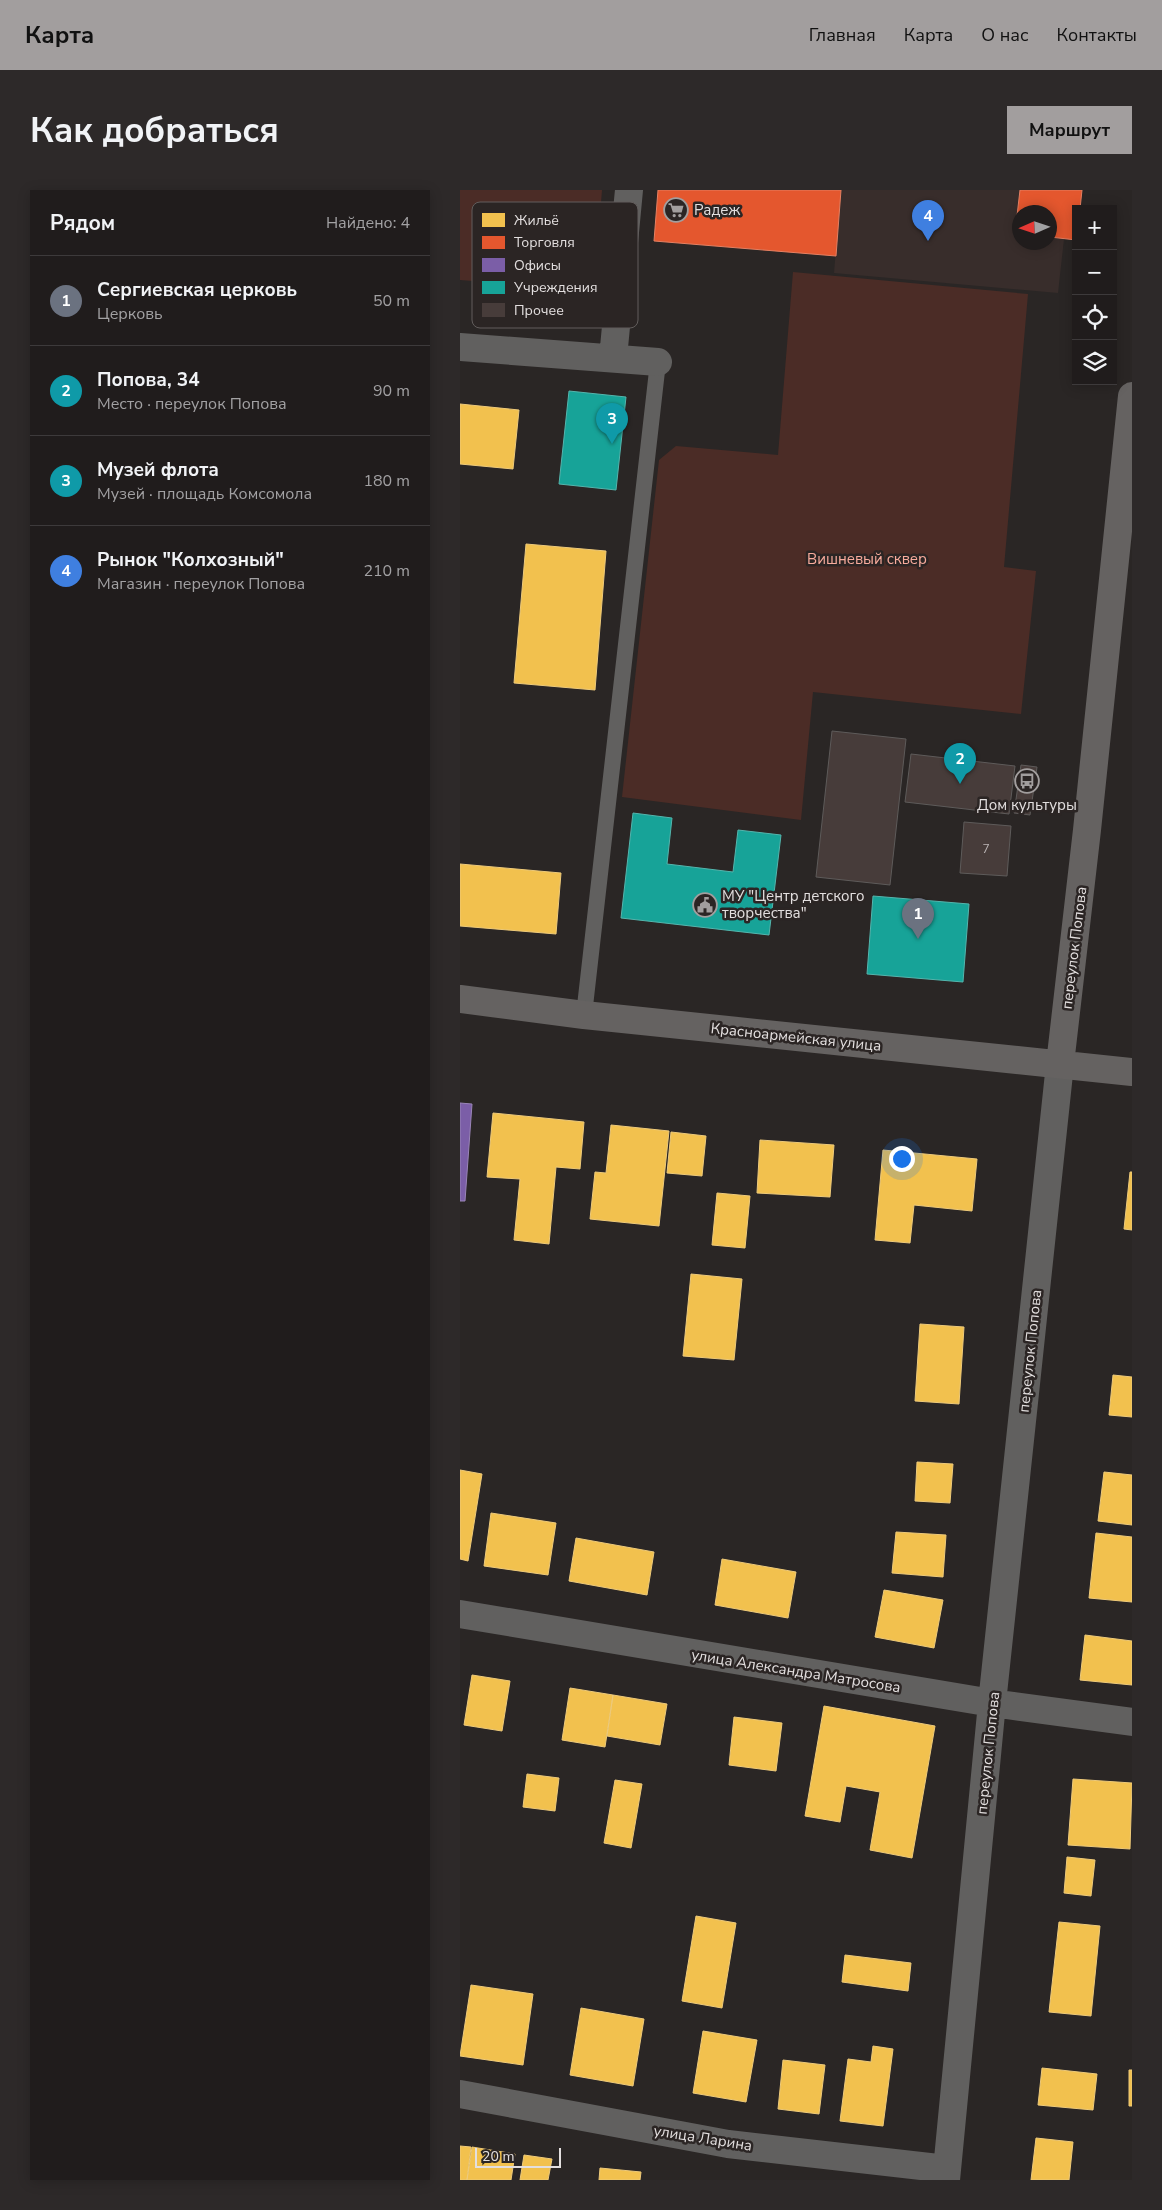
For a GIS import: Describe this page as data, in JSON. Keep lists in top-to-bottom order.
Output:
{
  "streets": {
    "main road": ["переулок Попова", "Красноармейская улица"],
    "street": ["улица Александра Матросова", "улица Ларина"]
  },
  "crossings": [
    ["переулок Попова", "Красноармейская улица"],
    ["переулок Попова", "улица Александра Матросова"],
    ["переулок Попова", "улица Ларина"]
  ],
  "parks": ["Вишневый сквер"],
  "places": {
    "supermarket": ["Радеж"],
    "bus stop": ["Дом культуры"],
    "public building": ["МУ \"Центр детского творчества\""]
  },
  "house_numbers": ["7"],
  "legend": [
    "Жильё",
    "Торговля",
    "Офисы",
    "Учреждения",
    "Прочее"
  ],
  "scale_bar": "20 m",
  "north": "left",
  "page": {
    "header": "Карта",
    "nav": [
      "Главная",
      "Карта",
      "О нас",
      "Контакты"
    ],
    "buttons": "Маршрут",
    "title": "Как добраться",
    "heading": ["Рядом", "Найдено: 4"],
    "pins": [
      "4",
      "3",
      "2",
      "1"
    ],
    "map_buttons": ["+", "−"],
    "list": [
      {
        "mark": "1",
        "name": "Сергиевская церковь",
        "note": "Церковь",
        "value": "50 m"
      },
      {
        "mark": "2",
        "name": "Попова, 34",
        "note": "Место · переулок Попова",
        "value": "90 m"
      },
      {
        "mark": "3",
        "name": "Музей флота",
        "note": "Музей · площадь Комсомола",
        "value": "180 m"
      },
      {
        "mark": "4",
        "name": "Рынок \"Колхозный\"",
        "note": "Магазин · переулок Попова",
        "value": "210 m"
      }
    ],
    "scale": "20 m"
  }
}
